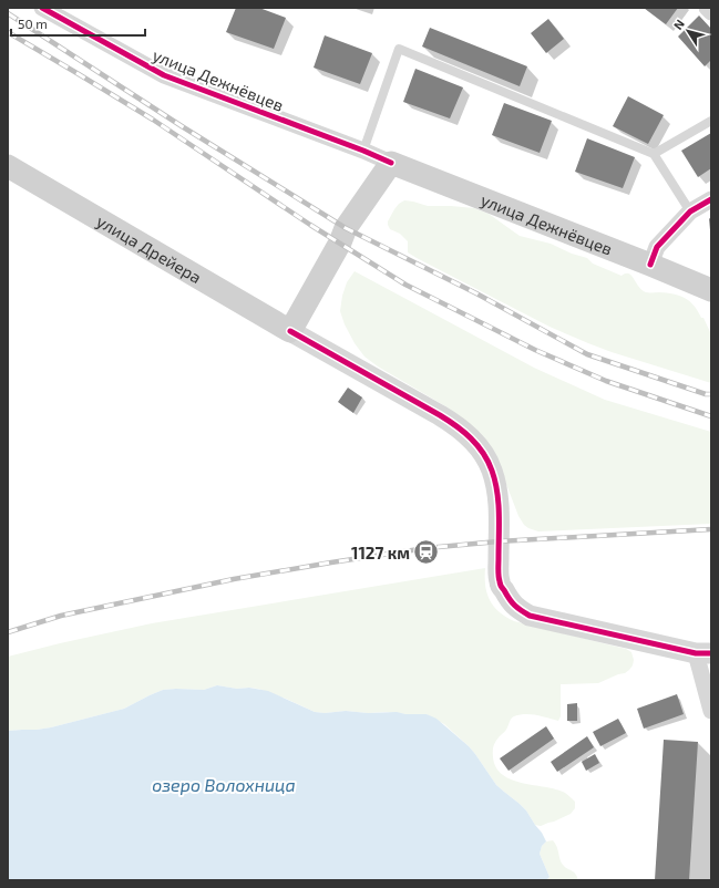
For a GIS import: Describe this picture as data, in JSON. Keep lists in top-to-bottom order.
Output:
{
  "streets": {
    "main road": ["улица Дежнёвцев", "улица Дрейера"]
  },
  "water": ["озеро Волохница"],
  "places": {
    "station": ["1127 км"]
  },
  "scale_bar": "50 m",
  "north": "top left"
}
